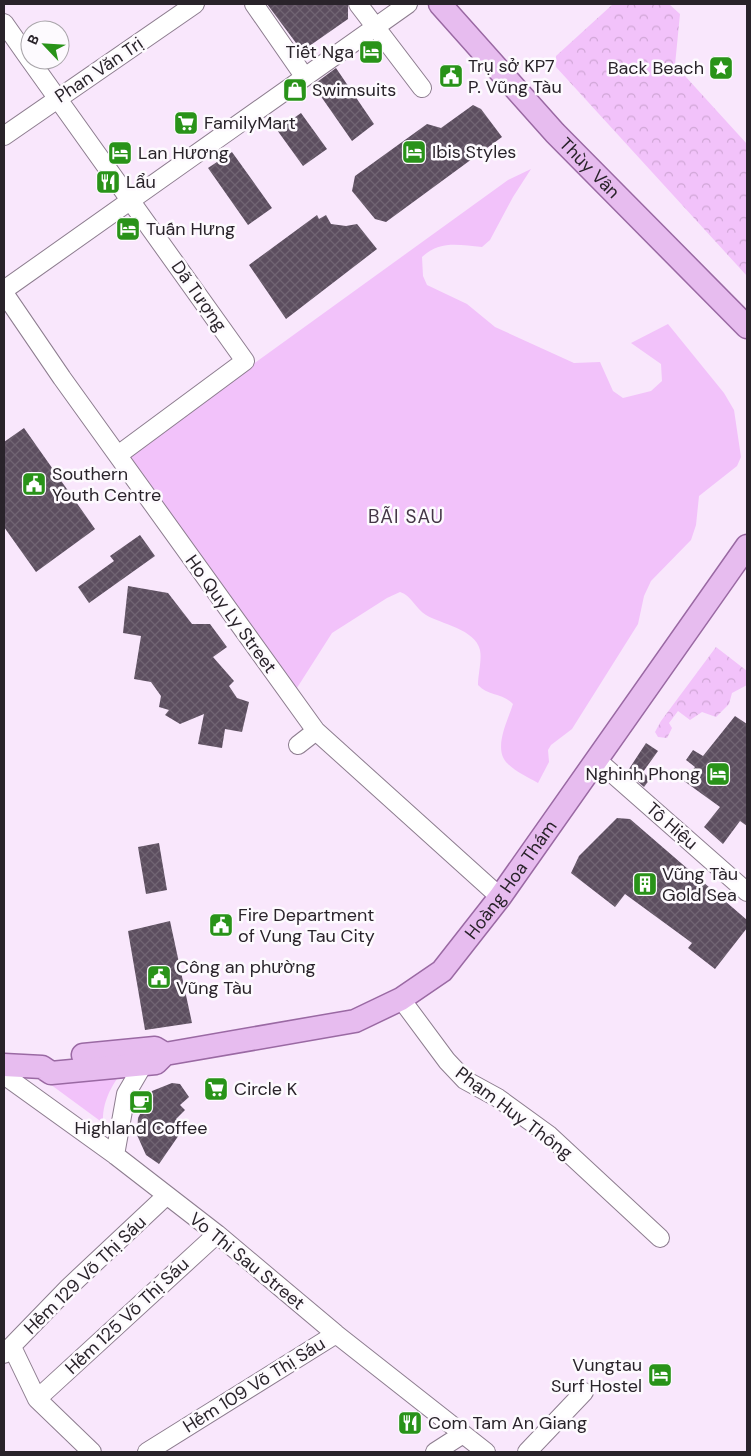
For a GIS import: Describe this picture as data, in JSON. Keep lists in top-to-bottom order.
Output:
{
  "streets": {
    "main road": ["Thùy Vân", "Hoàng Hoa Thám"],
    "street": [
      "Phan Văn Trị",
      "Dã Tượng",
      "Ho Quy Ly Street",
      "Tô Hiệu",
      "Phạm Huy Thông",
      "Vo Thi Sau Street",
      "Hẻm 129 Võ Thị Sáu",
      "Hẻm 125 Võ Thị Sáu",
      "Hẻm 109 Võ Thị Sáu"
    ]
  },
  "crossings": [
    ["Phan Văn Trị", "Dã Tượng"],
    ["Dã Tượng", "Ho Quy Ly Street"],
    ["Ho Quy Ly Street", "Hoàng Hoa Thám"],
    ["Tô Hiệu", "Hoàng Hoa Thám"],
    ["Hoàng Hoa Thám", "Phạm Huy Thông"],
    ["Vo Thi Sau Street", "Hẻm 129 Võ Thị Sáu"],
    ["Vo Thi Sau Street", "Hẻm 125 Võ Thị Sáu"],
    ["Vo Thi Sau Street", "Hẻm 109 Võ Thị Sáu"]
  ],
  "districts": ["BÃI SAU"],
  "places": {
    "hotel": [
      "Tiết Nga",
      "Ibis Styles",
      "Lan Hương",
      "Tuấn Hưng",
      "Nghinh Phong",
      "Vungtau Surf Hostel"
    ],
    "place": ["Back Beach"],
    "public building": [
      "Trụ sở KP7 P. Vũng Tàu",
      "Southern Youth Centre",
      "Fire Department of Vung Tau City",
      "Công an phường Vũng Tàu"
    ],
    "shop": ["Swimsuits"],
    "supermarket": ["FamilyMart", "Circle K"],
    "restaurant": ["Lẩu", "Com Tam An Giang"],
    "building": ["Vũng Tàu Gold Sea"],
    "cafe": ["Highland Coffee"]
  },
  "north": "top left"
}
